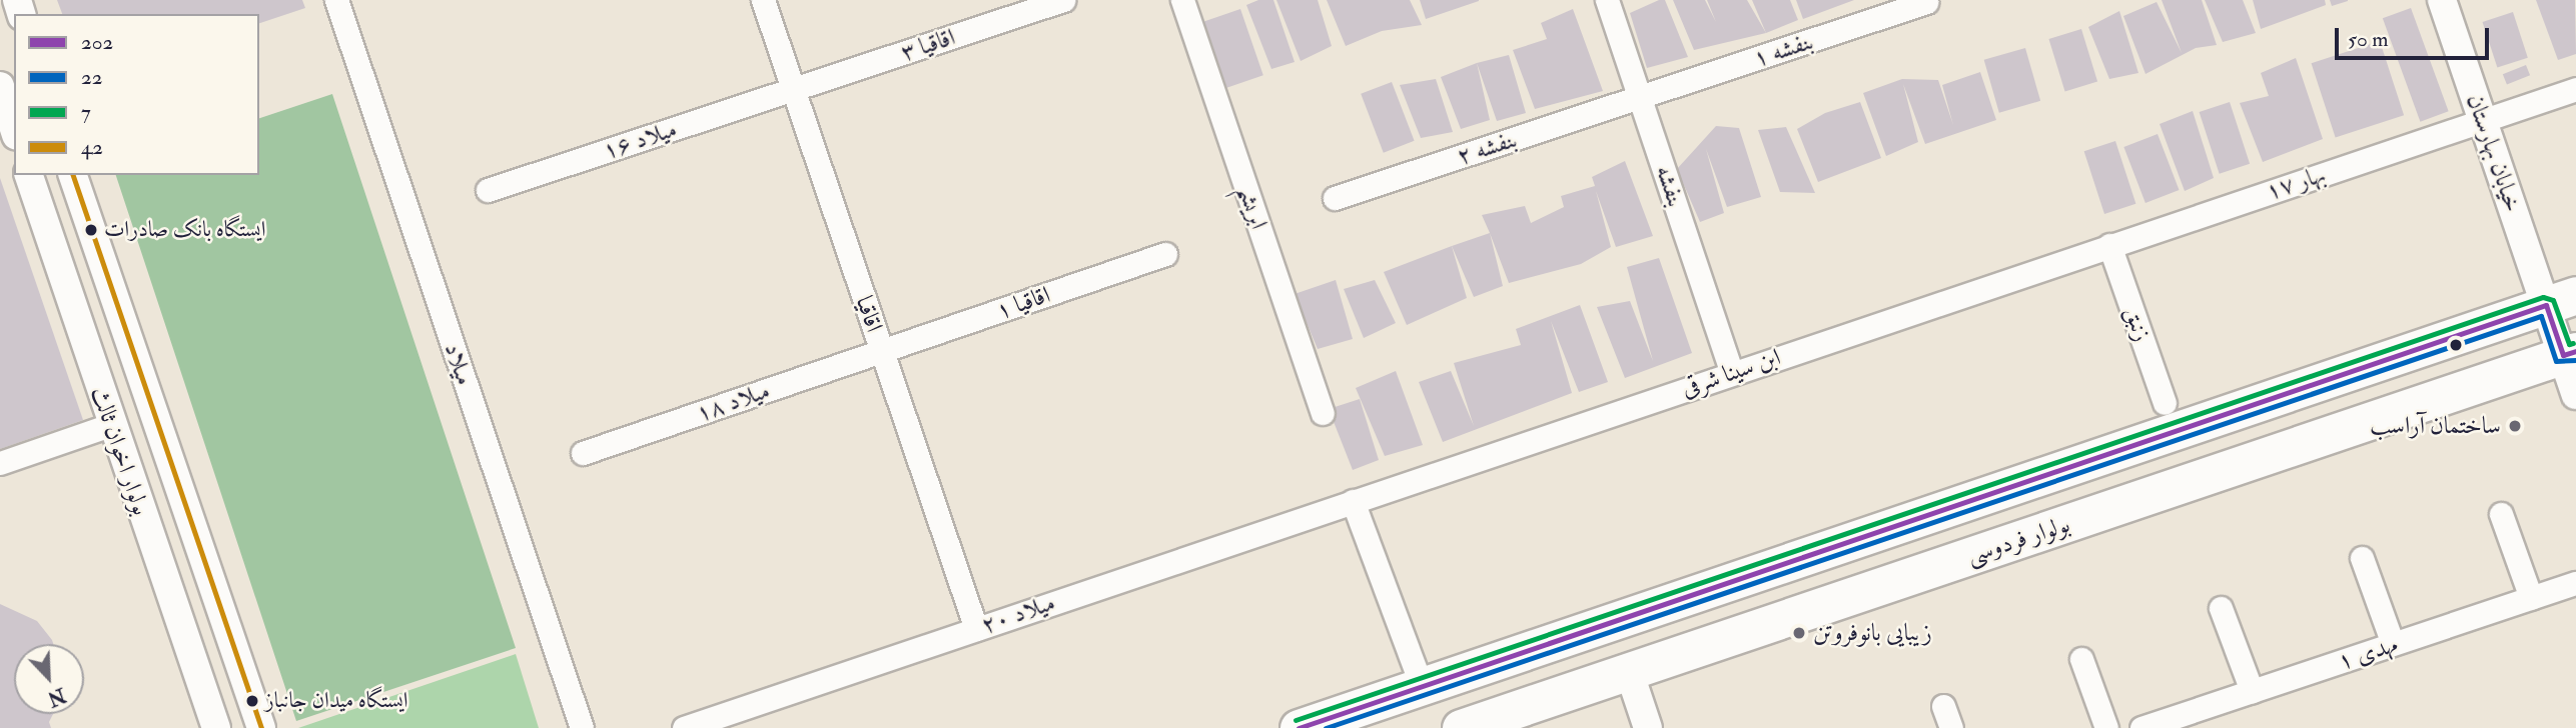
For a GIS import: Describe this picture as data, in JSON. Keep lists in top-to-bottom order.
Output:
{
  "streets": {
    "main road": ["بولوار فردوسی"],
    "street": [
      "اقاقیا ۳",
      "بنفشه ۱",
      "میلاد ۱۶",
      "بنفشه ۲",
      "خیابان بهارستان",
      "بهار ۱۷",
      "بنفشه",
      "ابریشم",
      "اقاقیا ۱",
      "اقاقیا",
      "زنبق",
      "میلاد",
      "ابن سینا شرقی",
      "میلاد ۱۸",
      "بولوار اخوان ثالث",
      "میلاد ۲۰",
      "مهدی ۱"
    ]
  },
  "crossings": [
    ["اقاقیا ۳", "میلاد ۱۶"],
    ["اقاقیا ۳", "اقاقیا"],
    ["بنفشه ۱", "بنفشه ۲"],
    ["بنفشه ۱", "بنفشه"],
    ["میلاد ۱۶", "اقاقیا"],
    ["بنفشه ۲", "بنفشه"],
    ["خیابان بهارستان", "بهار ۱۷"],
    ["خیابان بهارستان", "بولوار فردوسی"],
    ["بهار ۱۷", "زنبق"],
    ["بهار ۱۷", "ابن سینا شرقی"],
    ["بنفشه", "ابن سینا شرقی"],
    ["اقاقیا ۱", "اقاقیا"],
    ["اقاقیا ۱", "میلاد ۱۸"],
    ["اقاقیا", "میلاد ۱۸"],
    ["اقاقیا", "میلاد ۲۰"],
    ["زنبق", "ابن سینا شرقی"],
    ["ابن سینا شرقی", "میلاد ۲۰"]
  ],
  "places": [
    "ایستگاه بانک صادرات",
    "ساختمان آراسب",
    "زیبایی بانوفروتن",
    "ایستگاه میدان جانباز"
  ],
  "lines": [
    "transit line 42",
    "transit line 7",
    "transit line 202",
    "transit line 22"
  ],
  "legend": [
    "202",
    "22",
    "7",
    "42"
  ],
  "scale_bar": "50 m",
  "north": "bottom right"
}
